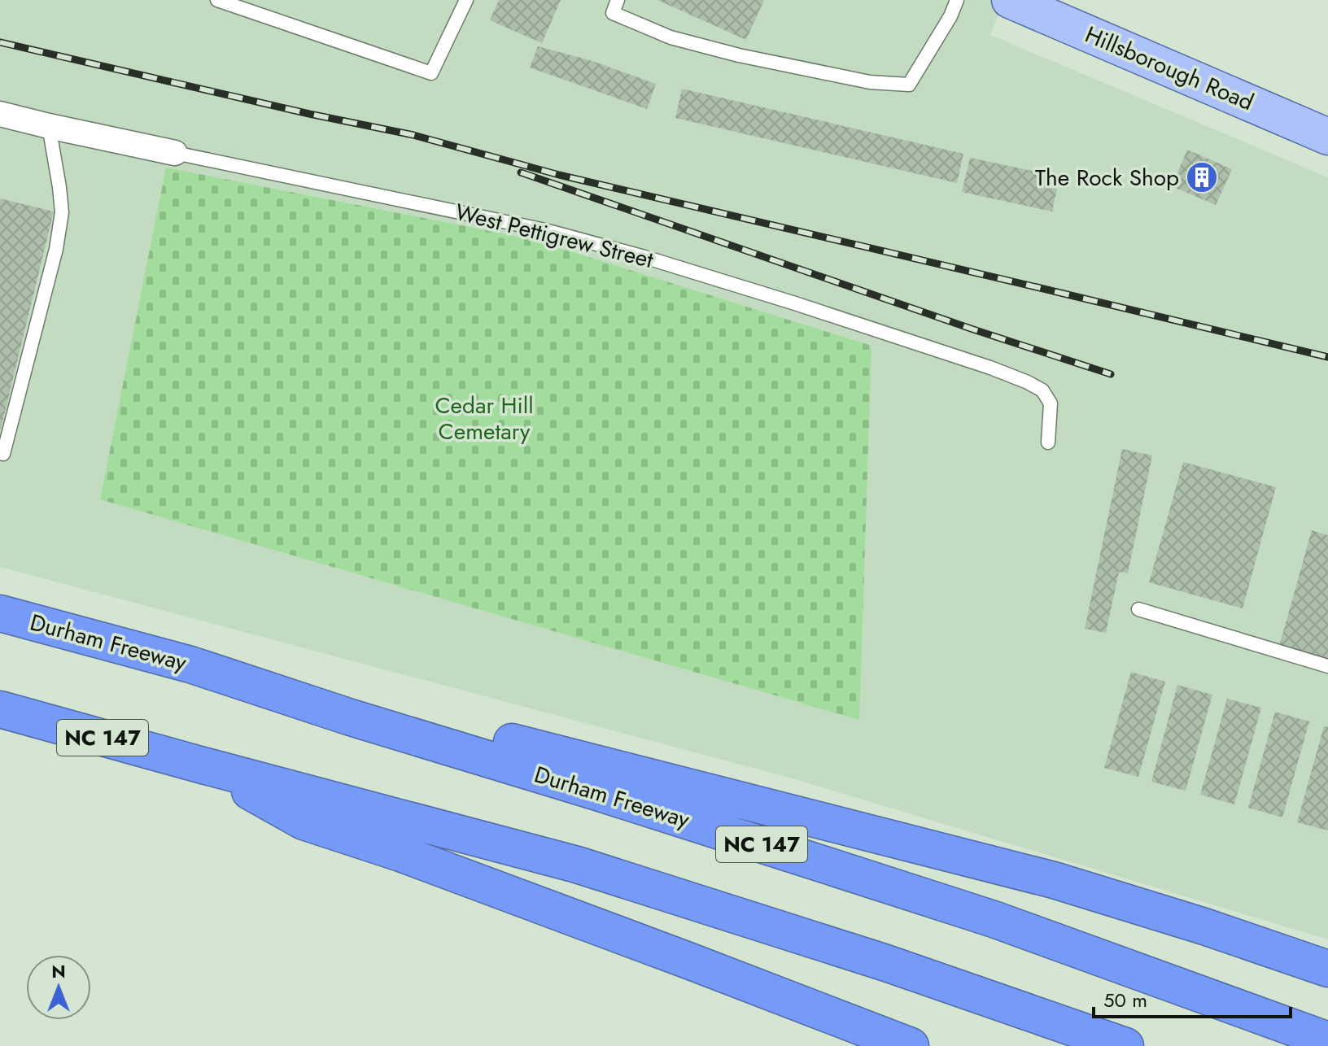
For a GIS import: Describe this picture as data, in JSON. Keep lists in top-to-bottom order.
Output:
{
  "streets": {
    "highway": ["Durham Freeway", "NC 147"],
    "main road": ["Hillsborough Road"],
    "street": ["West Pettigrew Street"]
  },
  "parks": ["Cedar Hill Cemetary"],
  "places": {
    "building": ["The Rock Shop"]
  },
  "scale_bar": "50 m",
  "north": "top"
}
